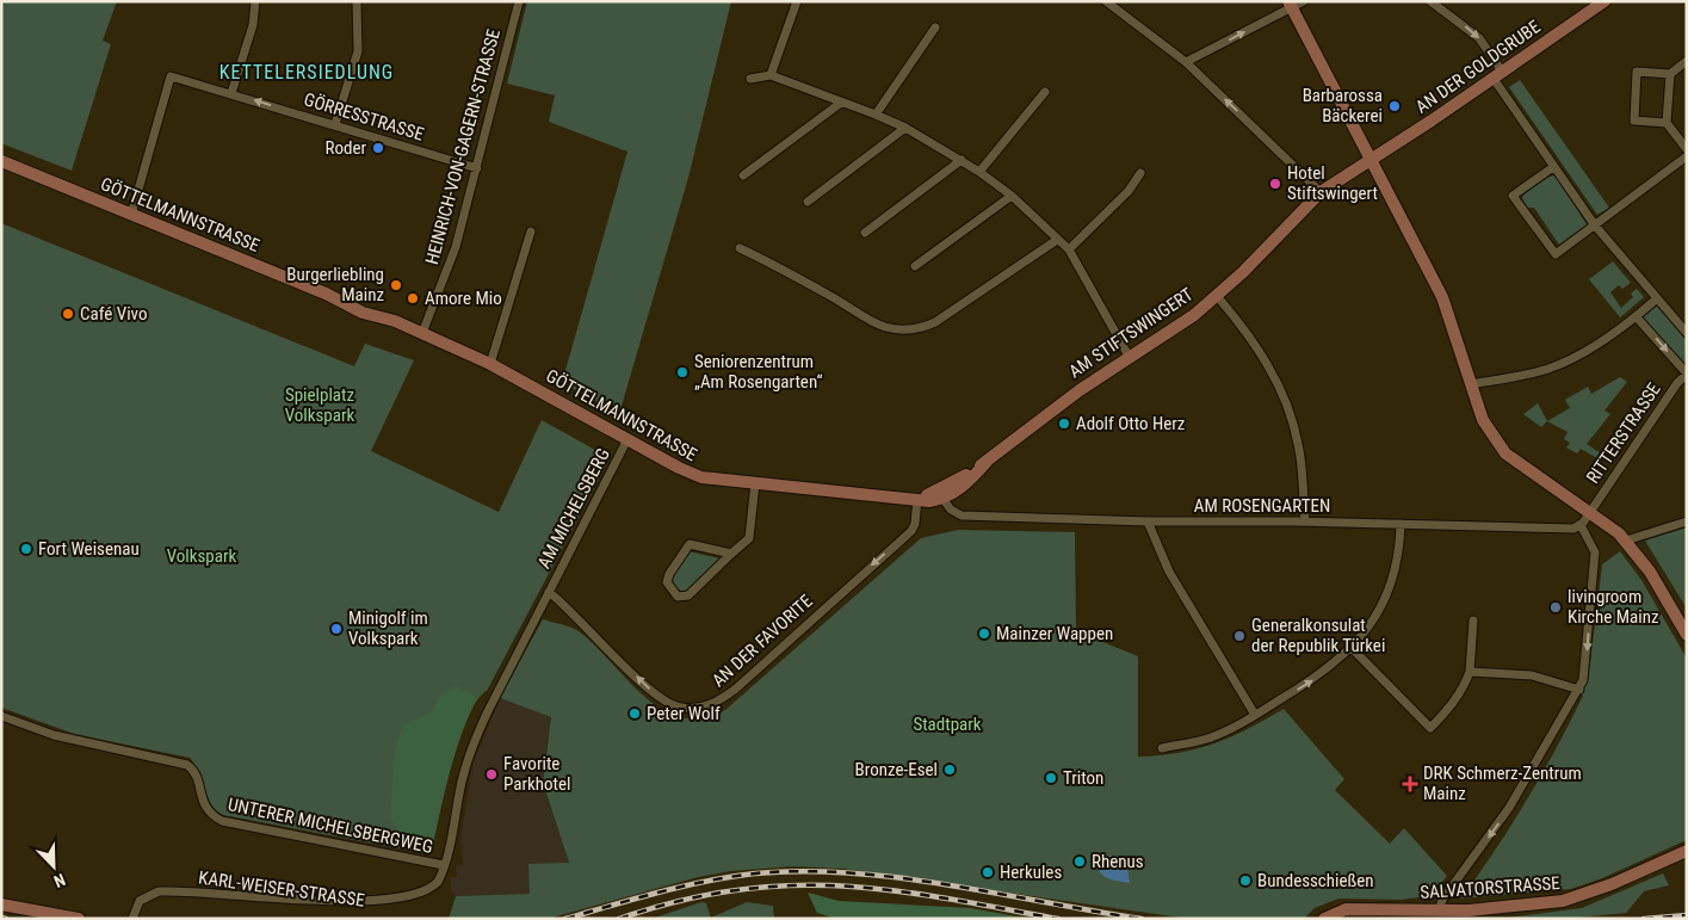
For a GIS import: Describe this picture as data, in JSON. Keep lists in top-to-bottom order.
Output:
{
  "streets": {
    "street": [
      "AN DER GOLDGRUBE",
      "GÖRRESSTRASSE",
      "HEINRICH-VON-GAGERN-STRASSE",
      "GÖTTELMANNSTRASSE",
      "AM STIFTSWINGERT",
      "RITTERSTRASSE",
      "AM ROSENGARTEN",
      "AM MICHELSBERG",
      "AN DER FAVORITE",
      "UNTERER MICHELSBERGWEG",
      "SALVATORSTRASSE",
      "KARL-WEISER-STRASSE"
    ]
  },
  "crossings": [
    ["AN DER GOLDGRUBE", "AM STIFTSWINGERT"],
    ["GÖRRESSTRASSE", "HEINRICH-VON-GAGERN-STRASSE"],
    ["GÖRRESSTRASSE", "GÖTTELMANNSTRASSE"],
    ["HEINRICH-VON-GAGERN-STRASSE", "GÖTTELMANNSTRASSE"],
    ["GÖTTELMANNSTRASSE", "AM STIFTSWINGERT"],
    ["GÖTTELMANNSTRASSE", "AM ROSENGARTEN"],
    ["GÖTTELMANNSTRASSE", "AM MICHELSBERG"],
    ["GÖTTELMANNSTRASSE", "AN DER FAVORITE"],
    ["AM STIFTSWINGERT", "AM ROSENGARTEN"],
    ["AM MICHELSBERG", "AN DER FAVORITE"]
  ],
  "districts": ["KETTELERSIEDLUNG"],
  "parks": ["Spielplatz Volkspark", "Volkspark", "Stadtpark"],
  "places": {
    "other": [
      "Barbarossa Bäckerei",
      "Roder",
      "Hotel Stiftswingert",
      "Burgerliebling Mainz",
      "Amore Mio",
      "Café Vivo",
      "Seniorenzentrum „Am Rosengarten“",
      "Adolf Otto Herz",
      "Fort Weisenau",
      "livingroom Kirche Mainz",
      "Minigolf im Volkspark",
      "Mainzer Wappen",
      "Generalkonsulat der Republik Türkei",
      "Peter Wolf",
      "Bronze-Esel",
      "Favorite Parkhotel",
      "Triton",
      "Rhenus",
      "Herkules",
      "Bundesschießen"
    ],
    "health": ["DRK Schmerz-Zentrum Mainz"]
  },
  "north": "bottom right"
}
